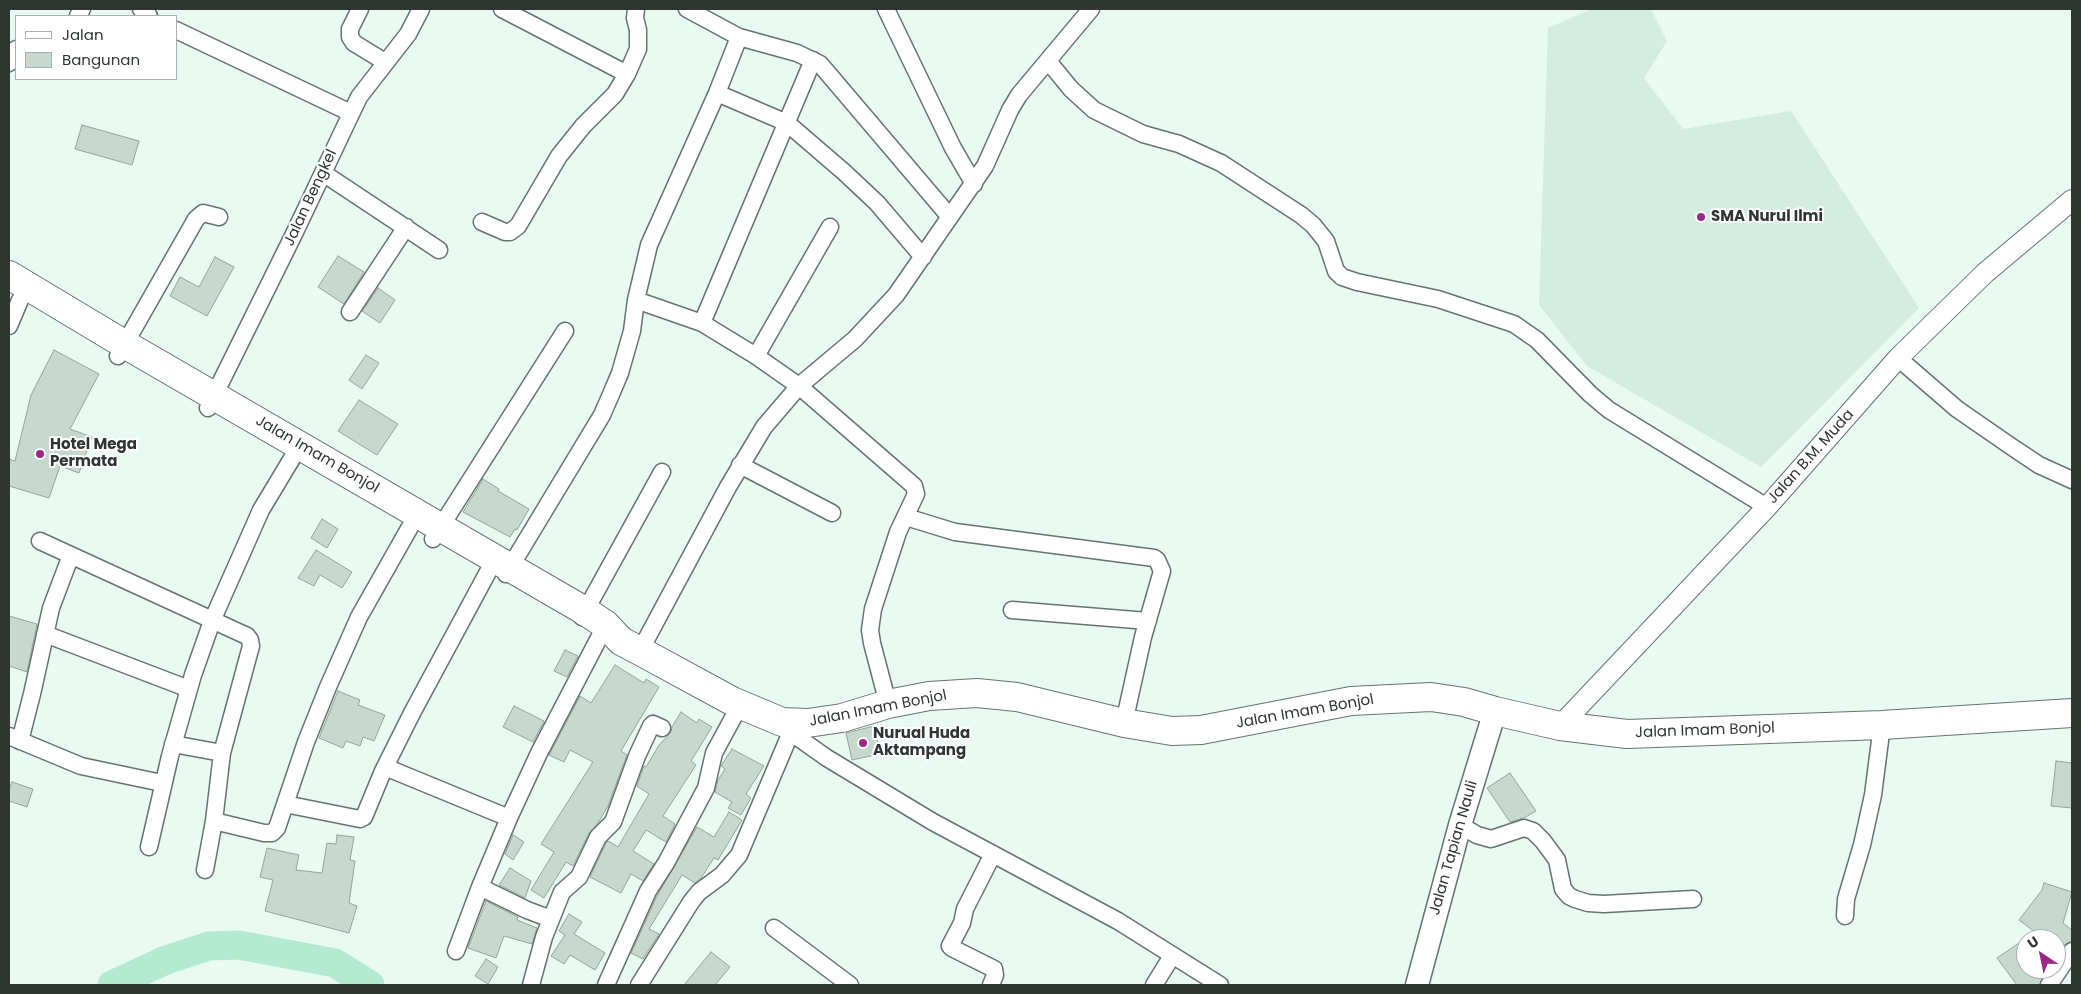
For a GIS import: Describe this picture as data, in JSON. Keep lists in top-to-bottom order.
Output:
{
  "streets": {
    "highway": ["Jalan Imam Bonjol"],
    "main road": ["Jalan Tapian Nauli"],
    "street": ["Jalan Bengkel", "Jalan B.M. Muda"]
  },
  "crossings": [
    ["Jalan Bengkel", "Jalan Imam Bonjol"],
    ["Jalan Imam Bonjol", "Jalan B.M. Muda"],
    ["Jalan Imam Bonjol", "Jalan Tapian Nauli"]
  ],
  "places": ["SMA Nurul Ilmi", "Hotel Mega Permata", "Nurual Huda Aktampang"],
  "legend": ["Jalan", "Bangunan"],
  "north": "top left"
}
